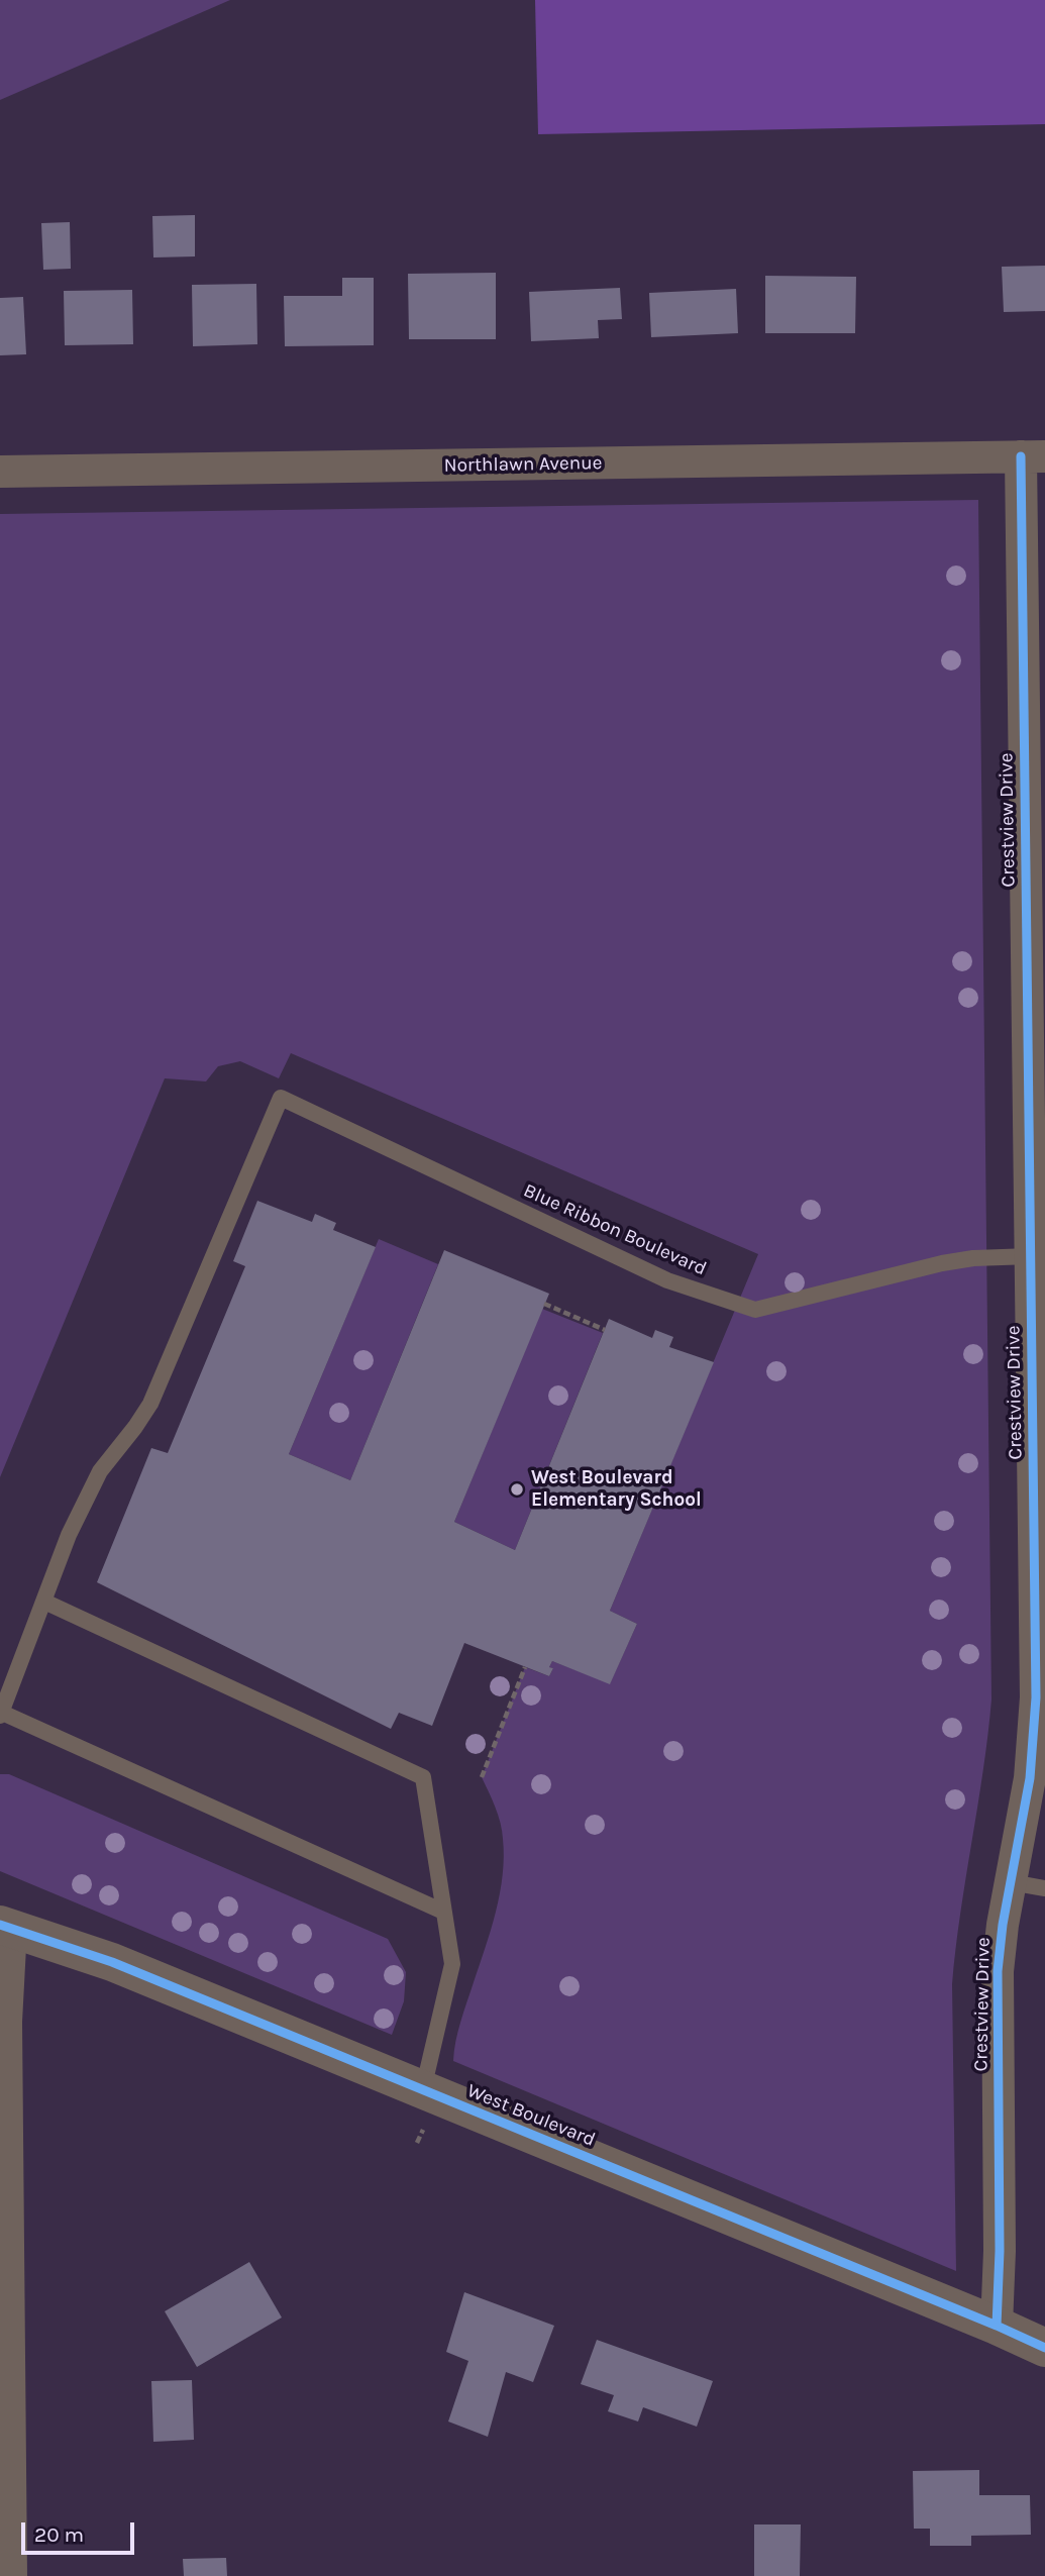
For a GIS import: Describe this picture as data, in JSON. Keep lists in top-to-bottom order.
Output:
{
  "streets": {
    "street": ["Northlawn Avenue", "Crestview Drive", "West Boulevard"],
    "lane": ["Blue Ribbon Boulevard"]
  },
  "crossings": [
    ["Northlawn Avenue", "Crestview Drive"],
    ["Crestview Drive", "Blue Ribbon Boulevard"],
    ["Crestview Drive", "West Boulevard"]
  ],
  "places": ["West Boulevard Elementary School"],
  "scale_bar": "20 m"
}
